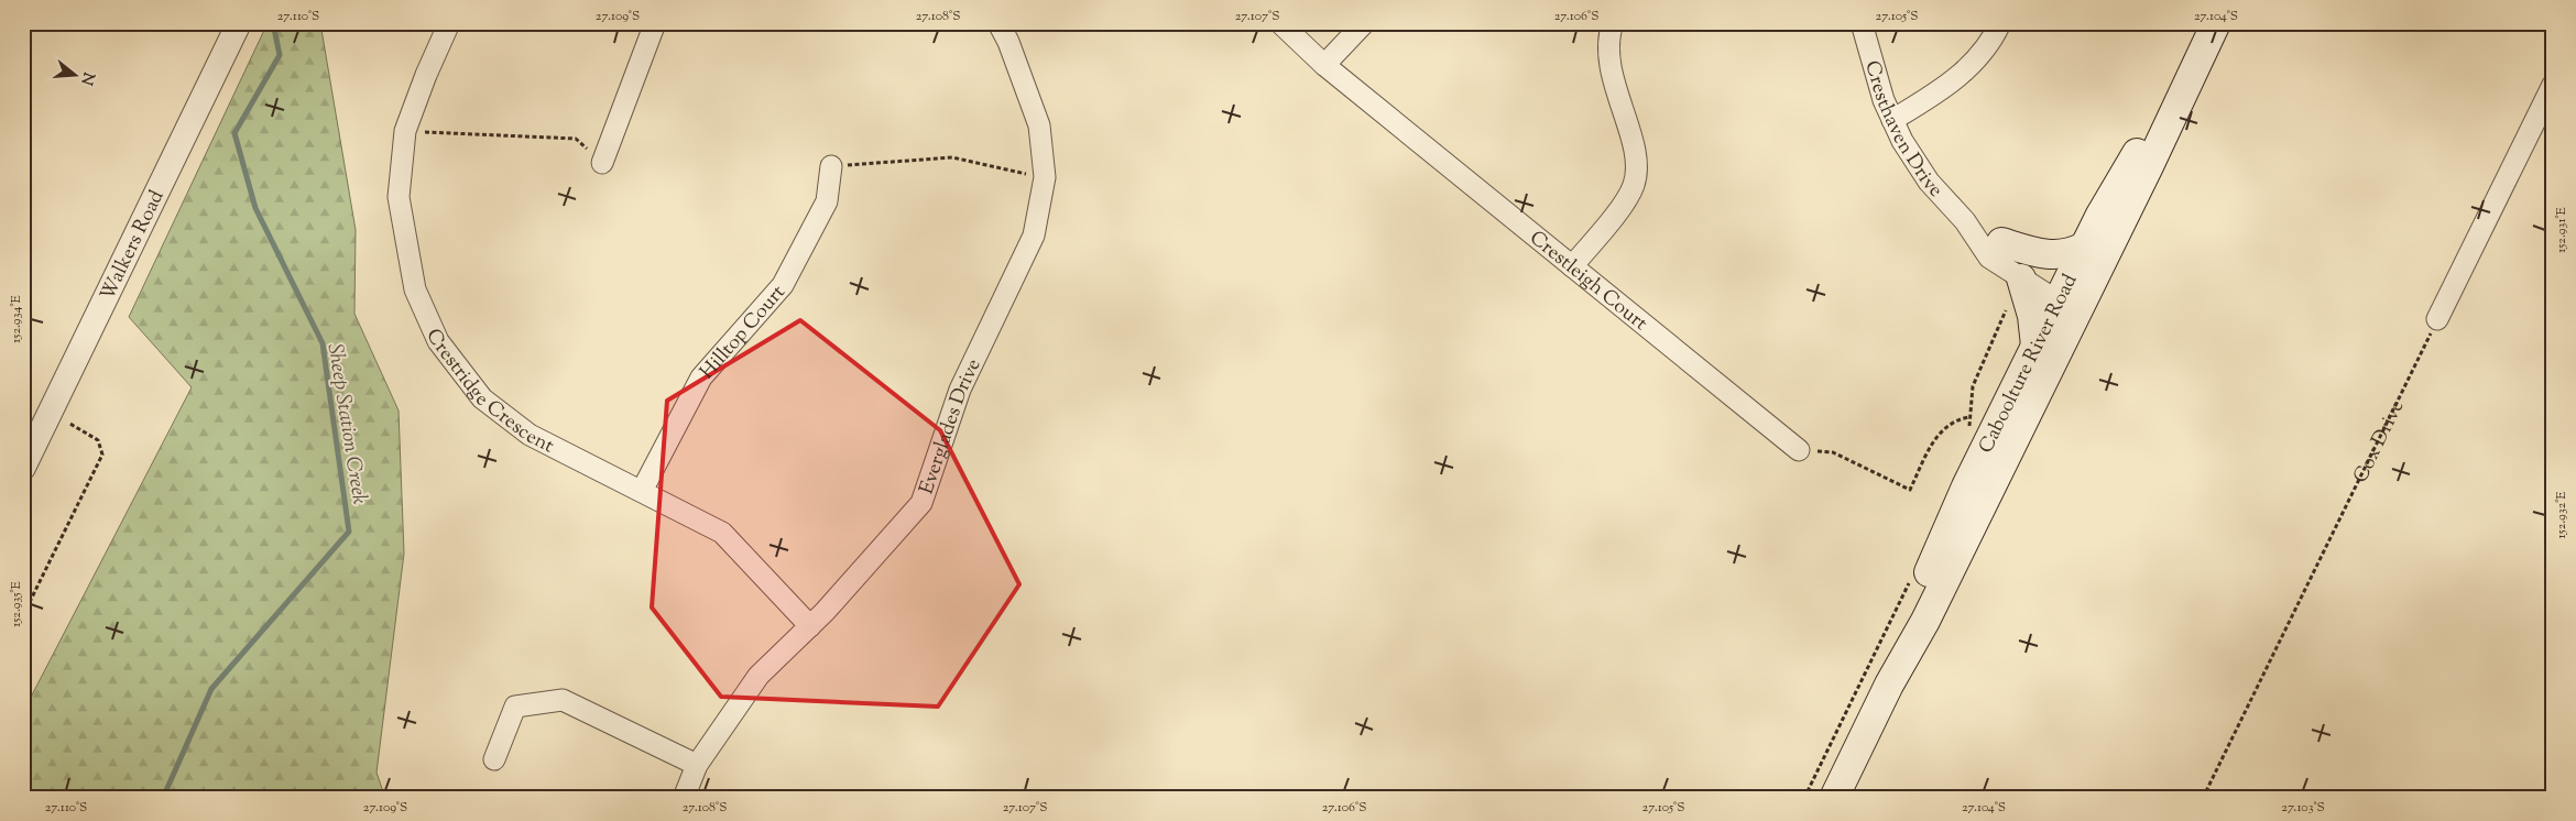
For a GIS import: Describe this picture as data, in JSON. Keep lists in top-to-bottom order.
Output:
{
  "streets": {
    "main road": ["Caboolture River Road"],
    "street": [
      "Cresthaven Drive",
      "Walkers Road",
      "Crestleigh Court",
      "Hilltop Court",
      "Crestridge Crescent",
      "Everglades Drive"
    ],
    "path": ["Cox Drive"]
  },
  "crossings": [
    ["Cresthaven Drive", "Caboolture River Road"],
    ["Hilltop Court", "Crestridge Crescent"],
    ["Crestridge Crescent", "Everglades Drive"]
  ],
  "water": ["Sheep Station Creek"],
  "north": "right",
  "coordinates": [
    "27.110°S",
    "27.109°S",
    "27.108°S",
    "27.107°S",
    "27.106°S",
    "27.105°S",
    "27.104°S",
    "152.931°E",
    "152.934°E",
    "152.932°E",
    "152.935°E",
    "27.103°S"
  ]
}
